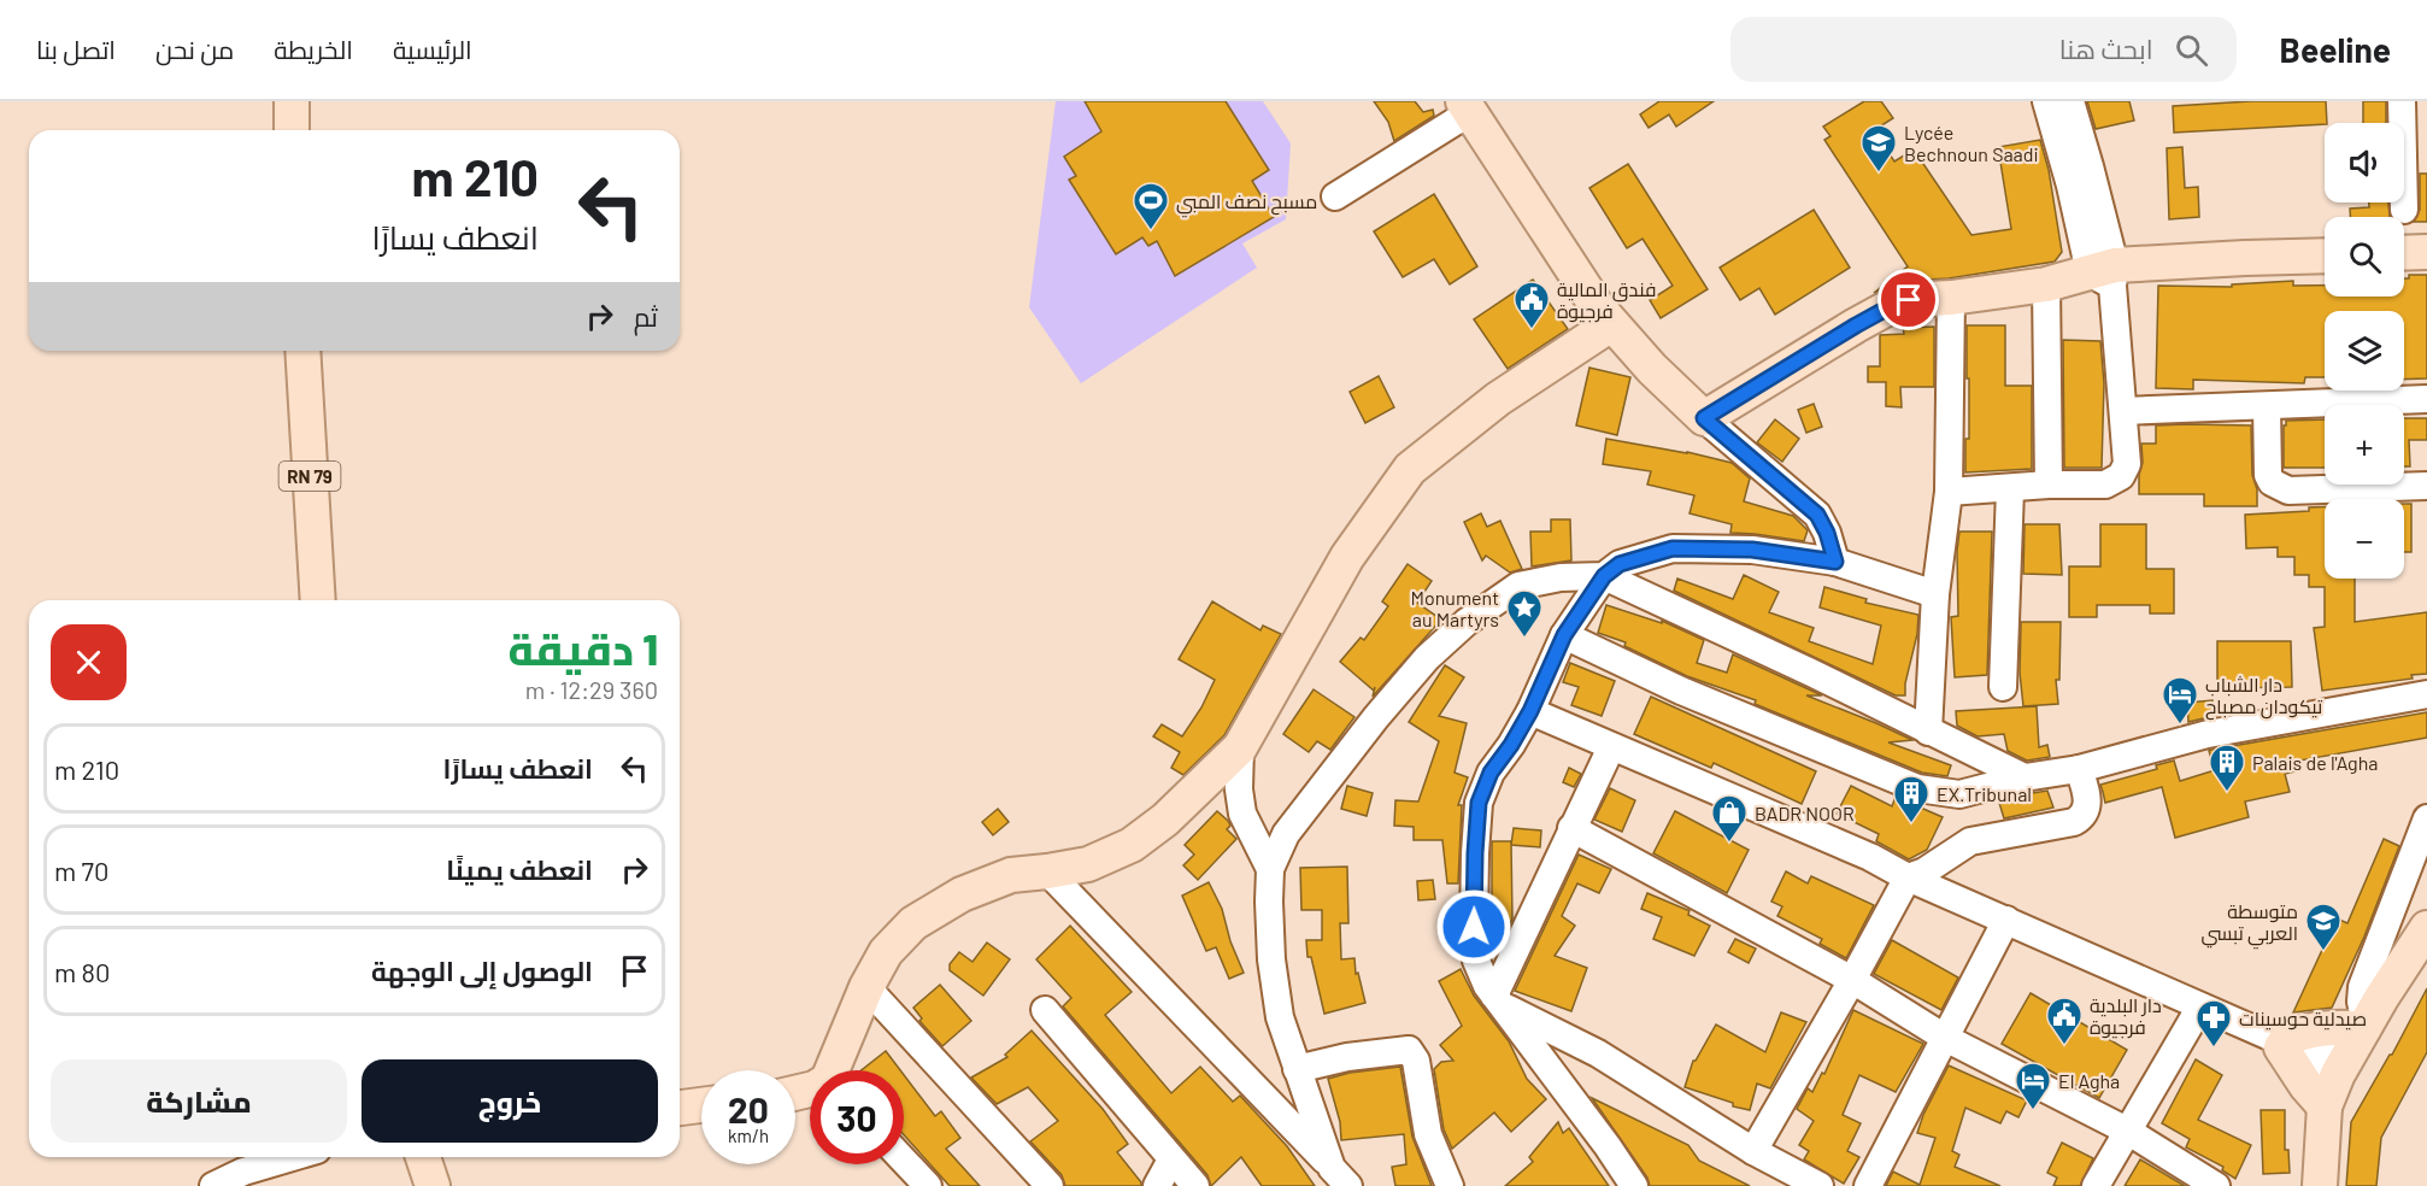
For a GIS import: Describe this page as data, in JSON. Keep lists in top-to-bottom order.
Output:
{
  "streets": {
    "main road": ["RN 79"]
  },
  "places": {
    "school or university": ["Lycée Bechnoun Saadi", "متوسطة العربي تبسي"],
    "sports": ["مسبح نصف المبي"],
    "public building": ["فندق المالية فرجيوة", "دار البلدية فرجيوة"],
    "place": ["Monument au Martyrs"],
    "hotel": ["دار الشباب تيكودان مصباح", "El Agha"],
    "building": ["Palais de l'Agha", "EX.Tribunal"],
    "shop": ["BADR NOOR"],
    "pharmacy": ["صيدلية حوسينات"]
  },
  "page": {
    "header": "Beeline",
    "search": "ابحث هنا",
    "nav": [
      "الرئيسية",
      "الخريطة",
      "من نحن",
      "اتصل بنا"
    ],
    "map_buttons": ["+", "−"],
    "turn": ["210 m", "انعطف يسارًا"],
    "then": "ثم",
    "heading": ["1 دقيقة", "360 m · 12:29"],
    "list": [
      {
        "name": "انعطف يسارًا",
        "value": "210 m"
      },
      {
        "name": "انعطف يمينًا",
        "value": "70 m"
      },
      {
        "name": "الوصول إلى الوجهة",
        "value": "80 m"
      }
    ],
    "buttons": ["خروج", "مشاركة"],
    "speed": "20 km/h",
    "limit": "30"
  }
}
